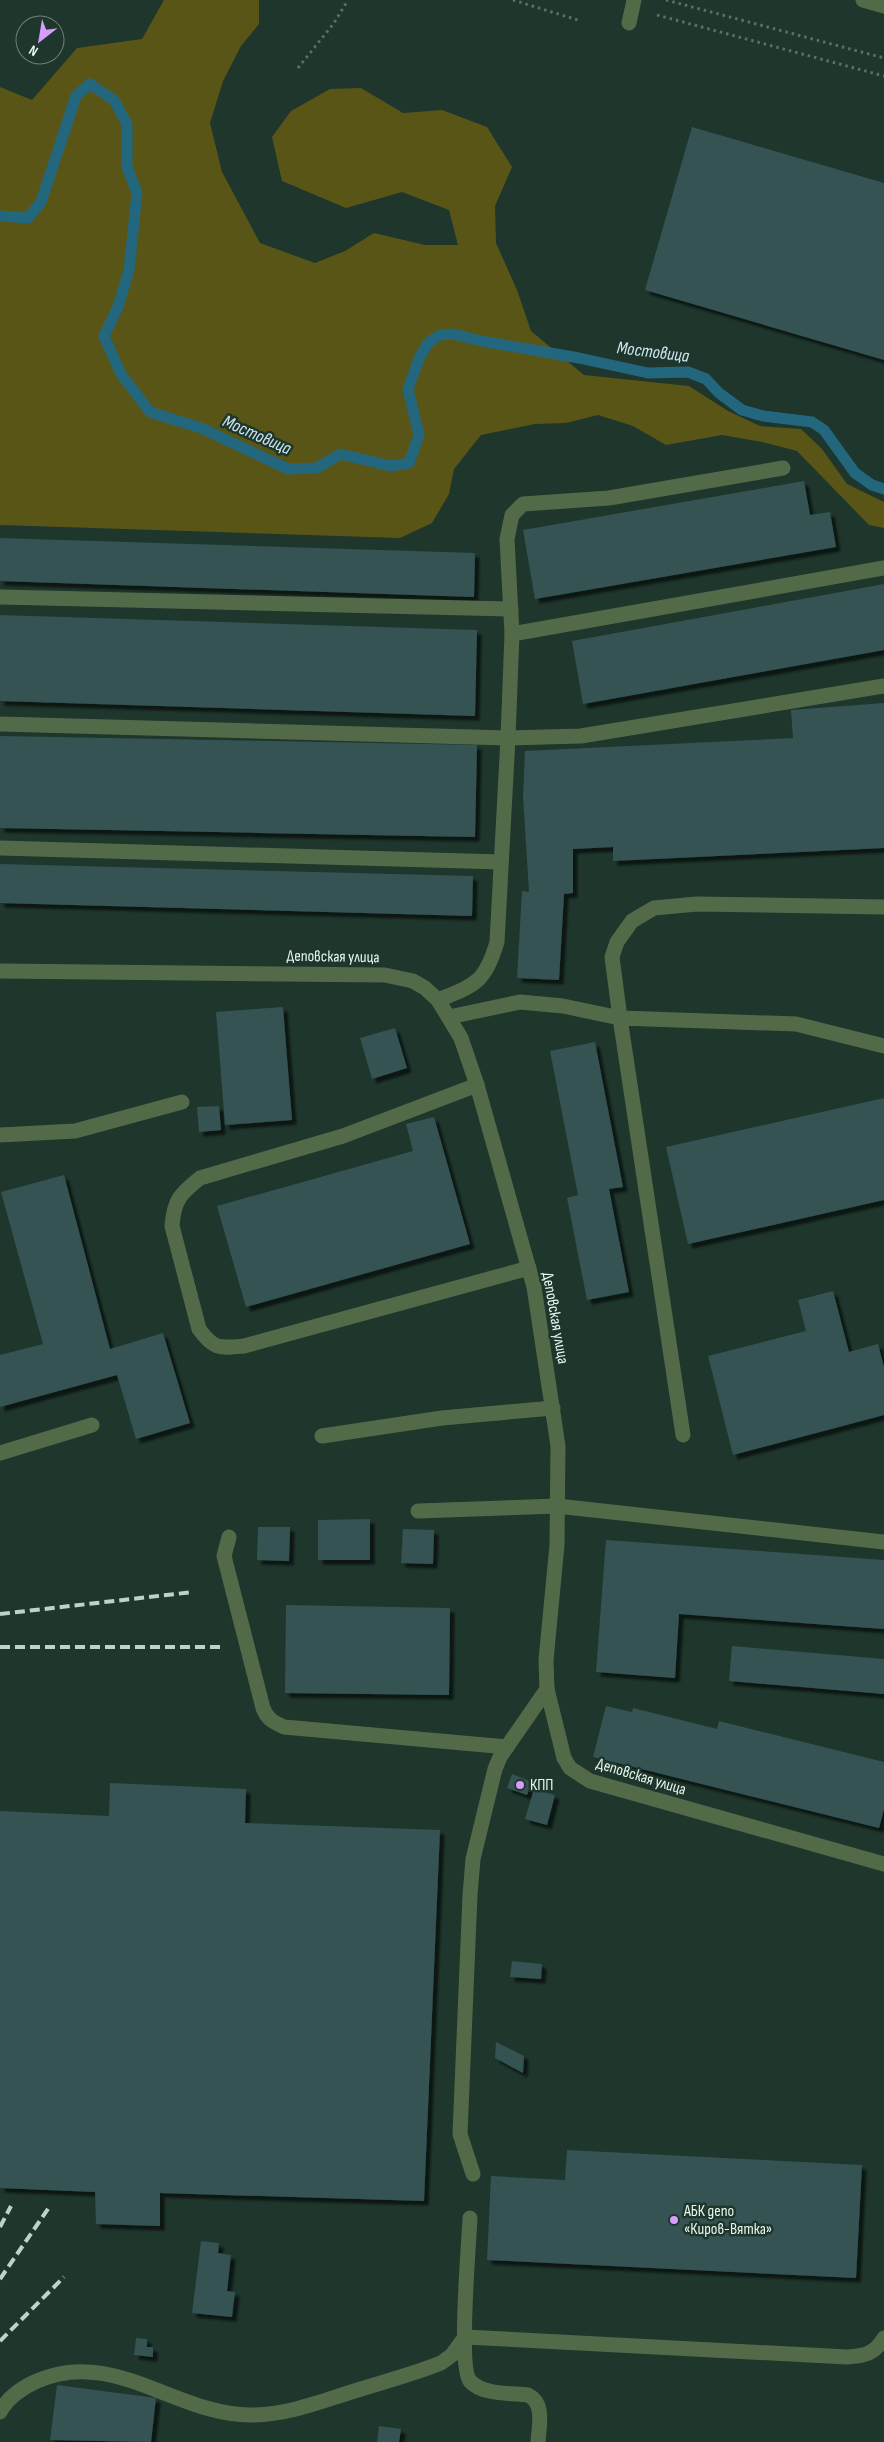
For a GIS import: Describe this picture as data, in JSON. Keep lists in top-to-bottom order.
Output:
{
  "streets": {
    "street": ["Деповская улица"]
  },
  "water": ["Мостовица"],
  "places": ["КПП", "АБК депо «Киров-Вятка»"],
  "north": "bottom left"
}
